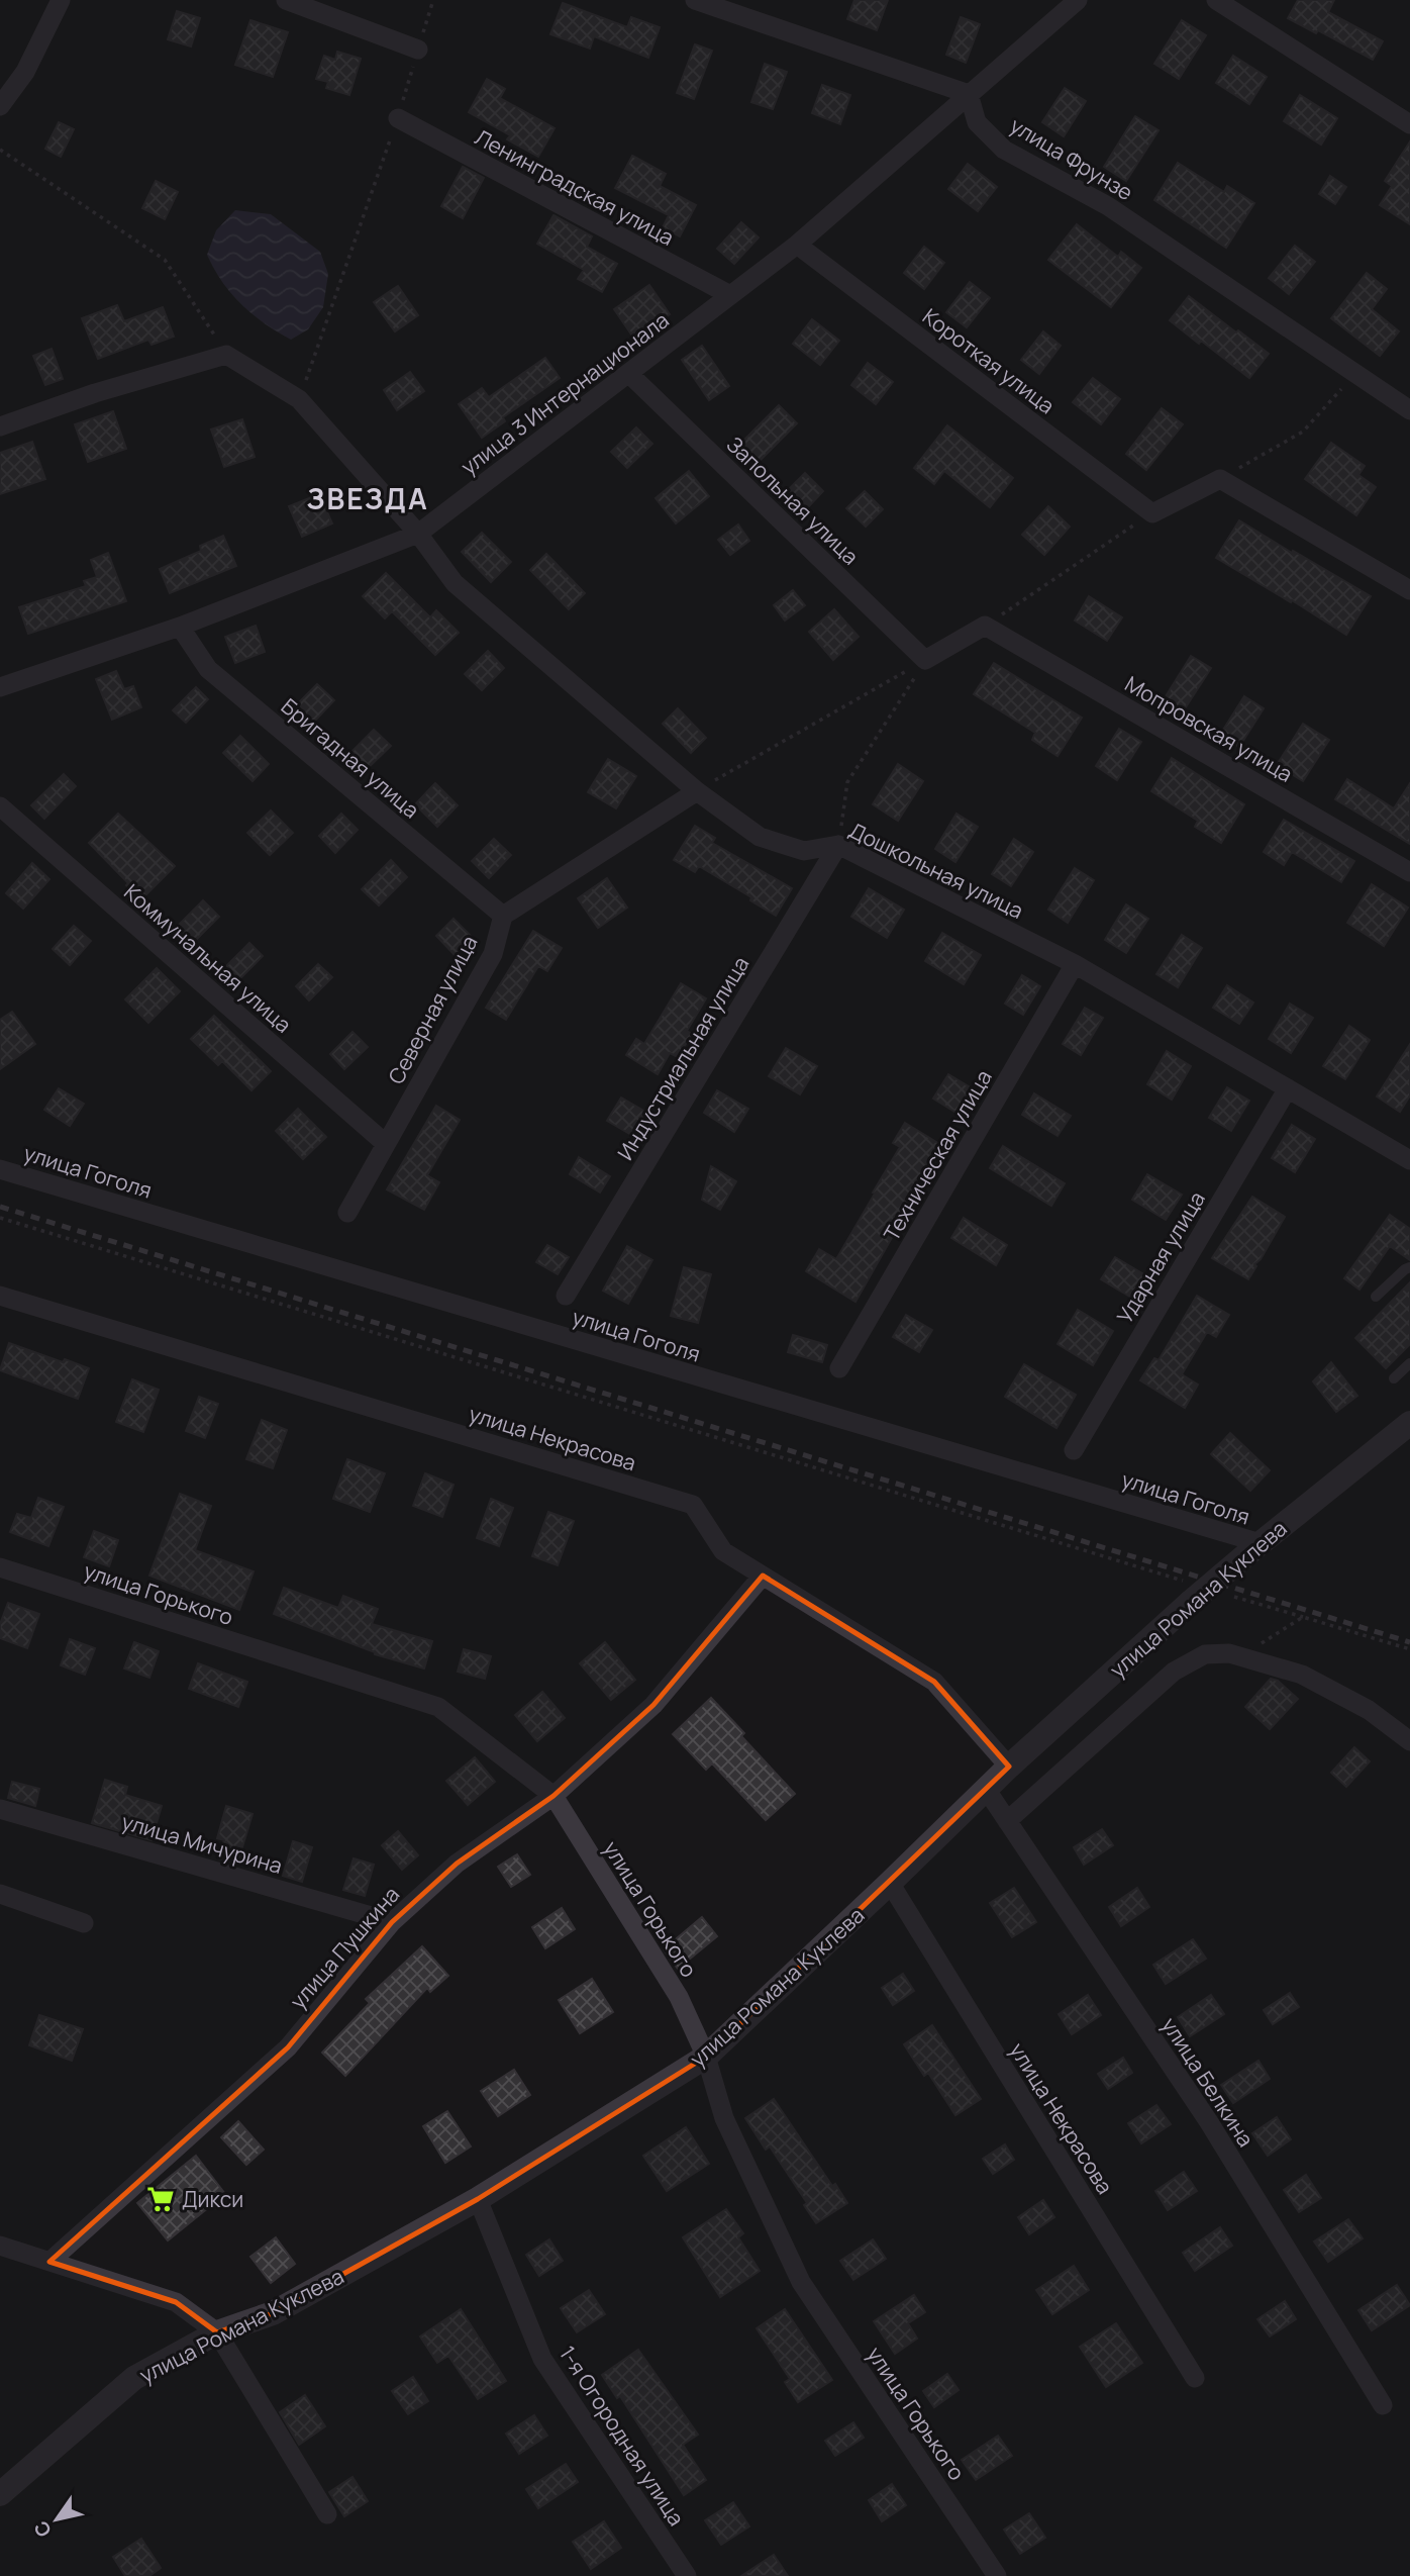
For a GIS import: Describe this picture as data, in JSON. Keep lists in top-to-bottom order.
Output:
{
  "streets": {
    "street": [
      "улица Фрунзе",
      "Ленинградская улица",
      "Короткая улица",
      "улица 3 Интернационала",
      "Запольная улица",
      "Мопровская улица",
      "Бригадная улица",
      "Дошкольная улица",
      "Коммунальная улица",
      "Северная улица",
      "Индустриальная улица",
      "Техническая улица",
      "улица Гоголя",
      "Ударная улица",
      "улица Некрасова",
      "улица Горького",
      "улица Романа Куклева",
      "улица Мичурина",
      "улица Пушкина",
      "улица Белкина",
      "1-я Огородная улица"
    ]
  },
  "crossings": [
    ["улица Фрунзе", "улица 3 Интернационала"],
    ["Ленинградская улица", "улица 3 Интернационала"],
    ["Короткая улица", "улица 3 Интернационала"],
    ["улица 3 Интернационала", "Запольная улица"],
    ["улица 3 Интернационала", "Бригадная улица"],
    ["улица 3 Интернационала", "Дошкольная улица"],
    ["Бригадная улица", "Северная улица"],
    ["Дошкольная улица", "Индустриальная улица"],
    ["Дошкольная улица", "Техническая улица"],
    ["Дошкольная улица", "Ударная улица"],
    ["Коммунальная улица", "Северная улица"],
    ["улица Гоголя", "улица Романа Куклева"],
    ["улица Некрасова", "улица Романа Куклева"],
    ["улица Некрасова", "улица Пушкина"],
    ["улица Горького", "улица Романа Куклева"],
    ["улица Горького", "улица Пушкина"],
    ["улица Романа Куклева", "улица Белкина"],
    ["улица Романа Куклева", "1-я Огородная улица"],
    ["улица Мичурина", "улица Пушкина"]
  ],
  "districts": ["ЗВЕЗДА"],
  "places": {
    "supermarket": ["Дикси"]
  },
  "north": "bottom left"
}
